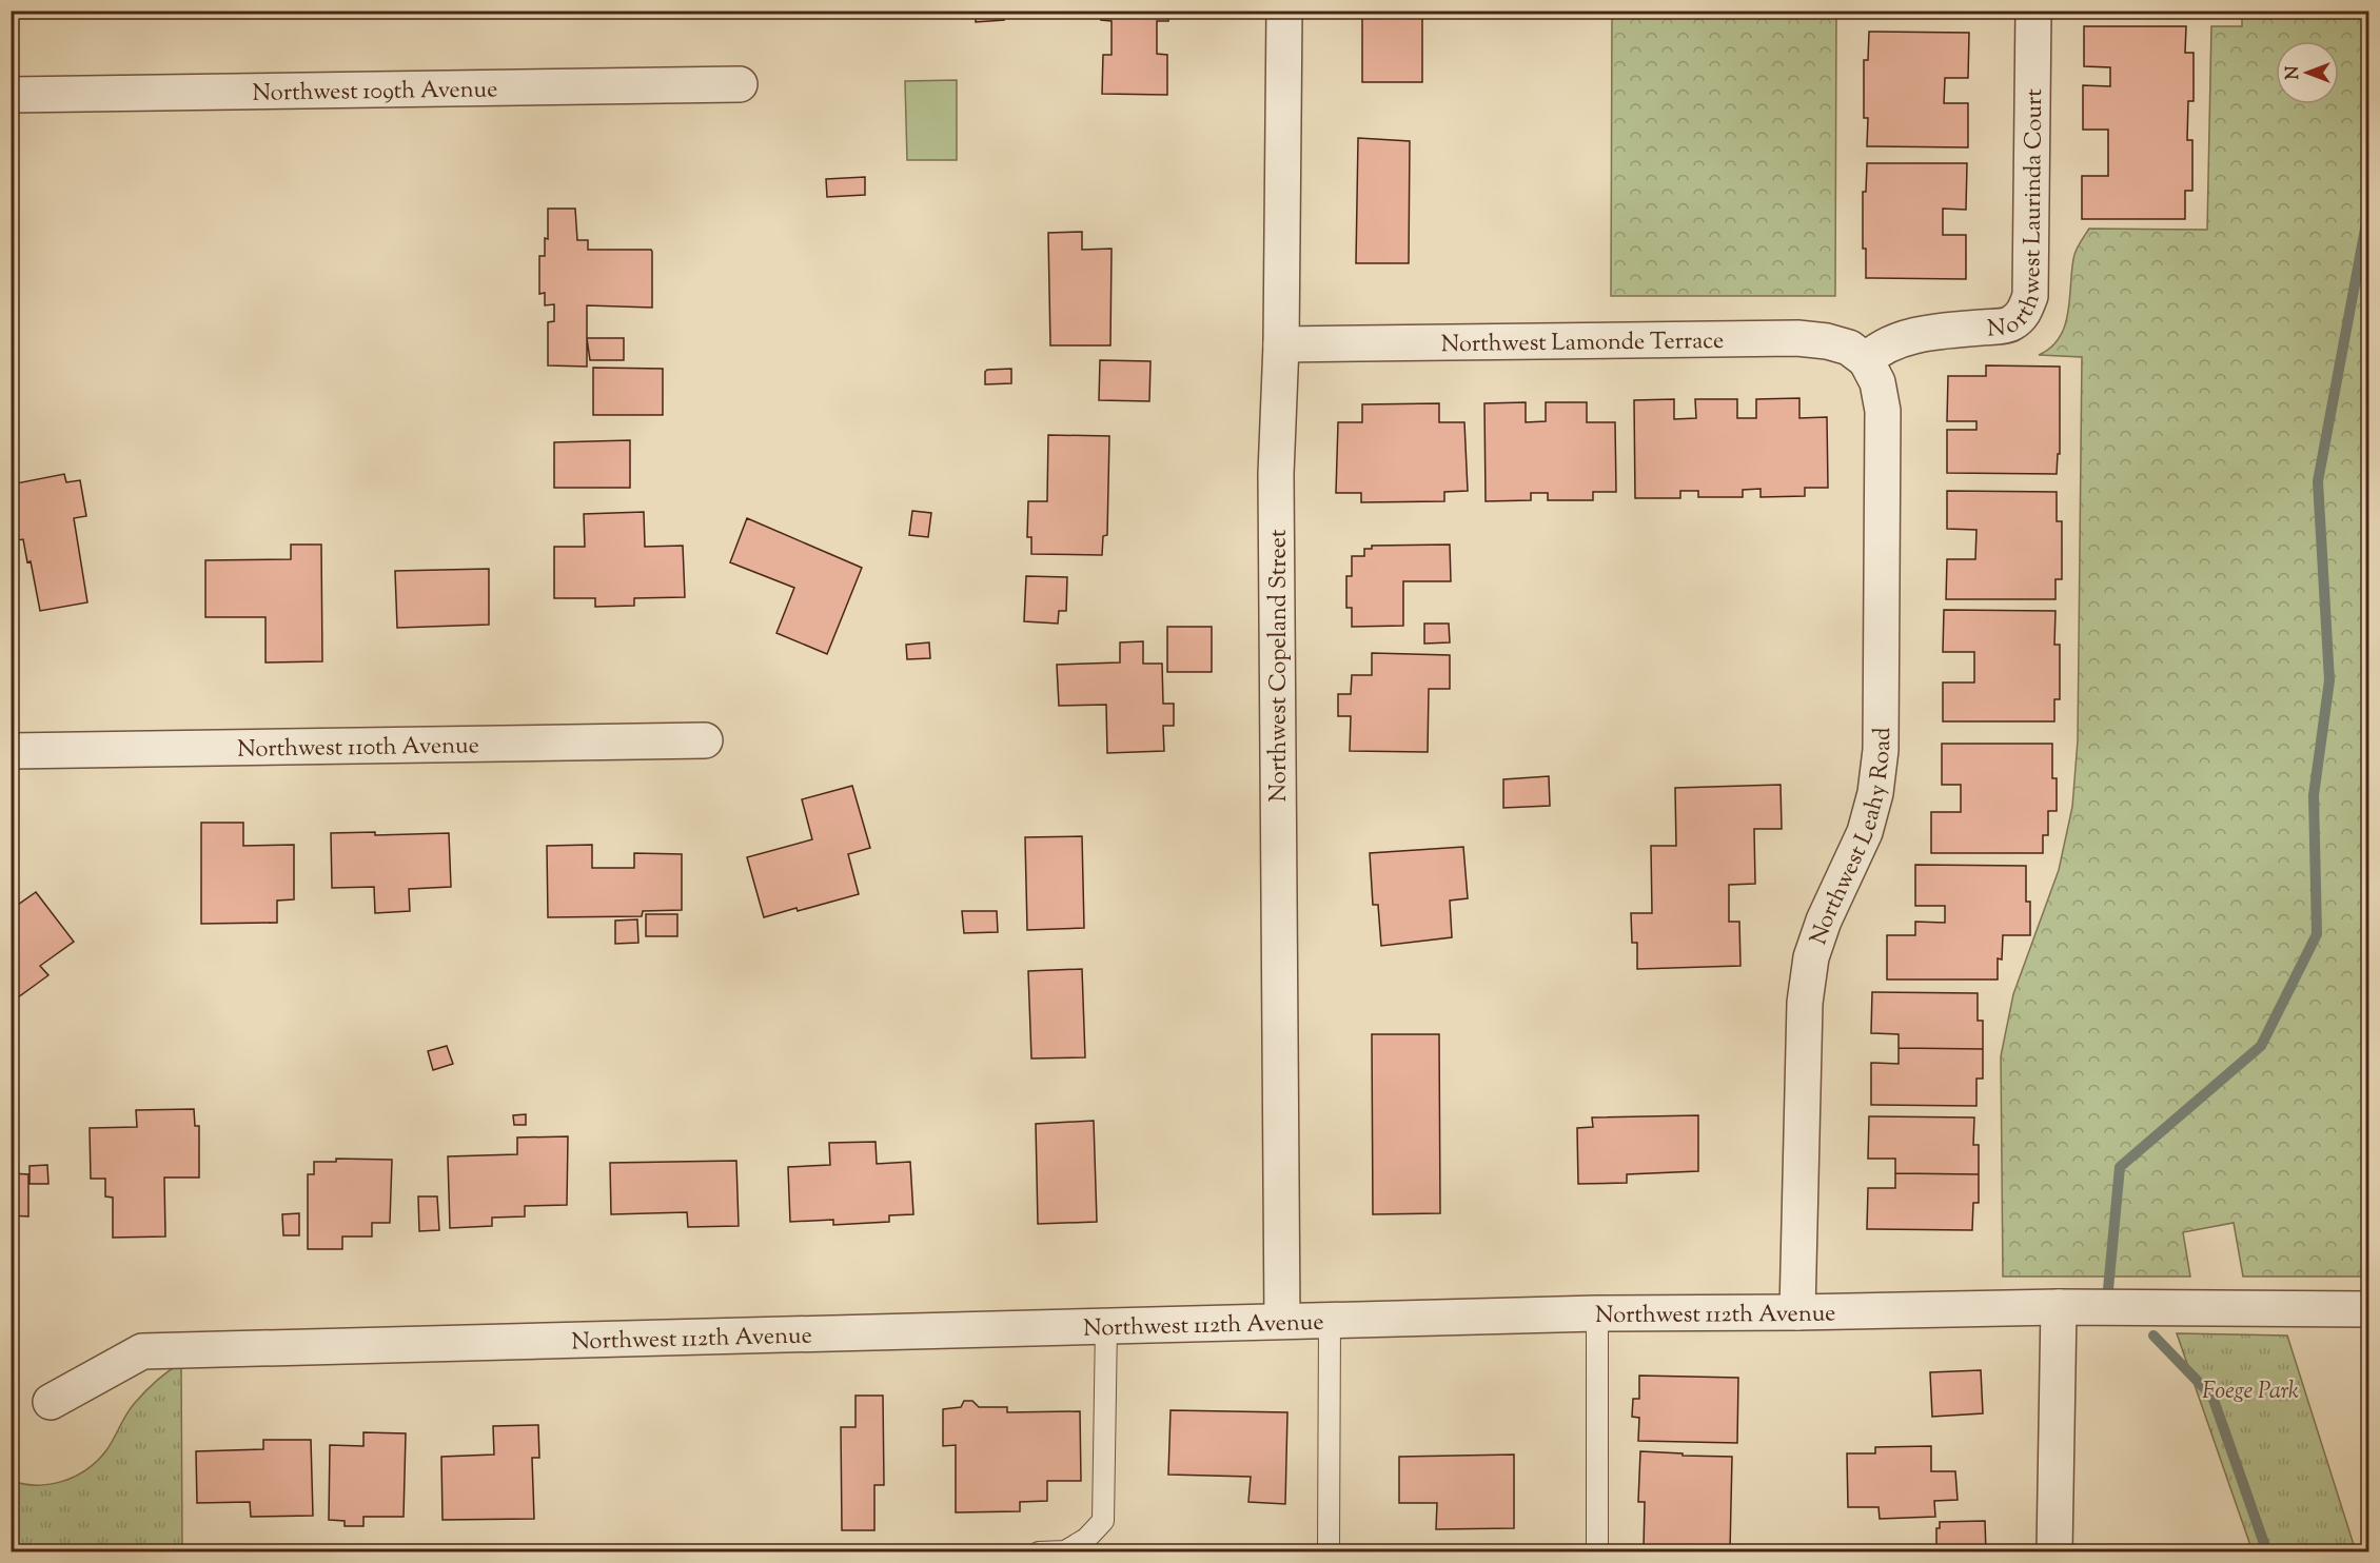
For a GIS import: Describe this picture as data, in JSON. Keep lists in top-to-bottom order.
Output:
{
  "streets": {
    "street": [
      "Northwest 109th Avenue",
      "Northwest Laurinda Court",
      "Northwest Lamonde Terrace",
      "Northwest Copeland Street",
      "Northwest 110th Avenue",
      "Northwest Leahy Road",
      "Northwest 112th Avenue"
    ]
  },
  "crossings": [
    ["Northwest Laurinda Court", "Northwest Lamonde Terrace"],
    ["Northwest Laurinda Court", "Northwest Leahy Road"],
    ["Northwest Lamonde Terrace", "Northwest Copeland Street"],
    ["Northwest Lamonde Terrace", "Northwest Leahy Road"],
    ["Northwest Copeland Street", "Northwest 112th Avenue"],
    ["Northwest Leahy Road", "Northwest 112th Avenue"]
  ],
  "parks": ["Foege Park"],
  "north": "left"
}
